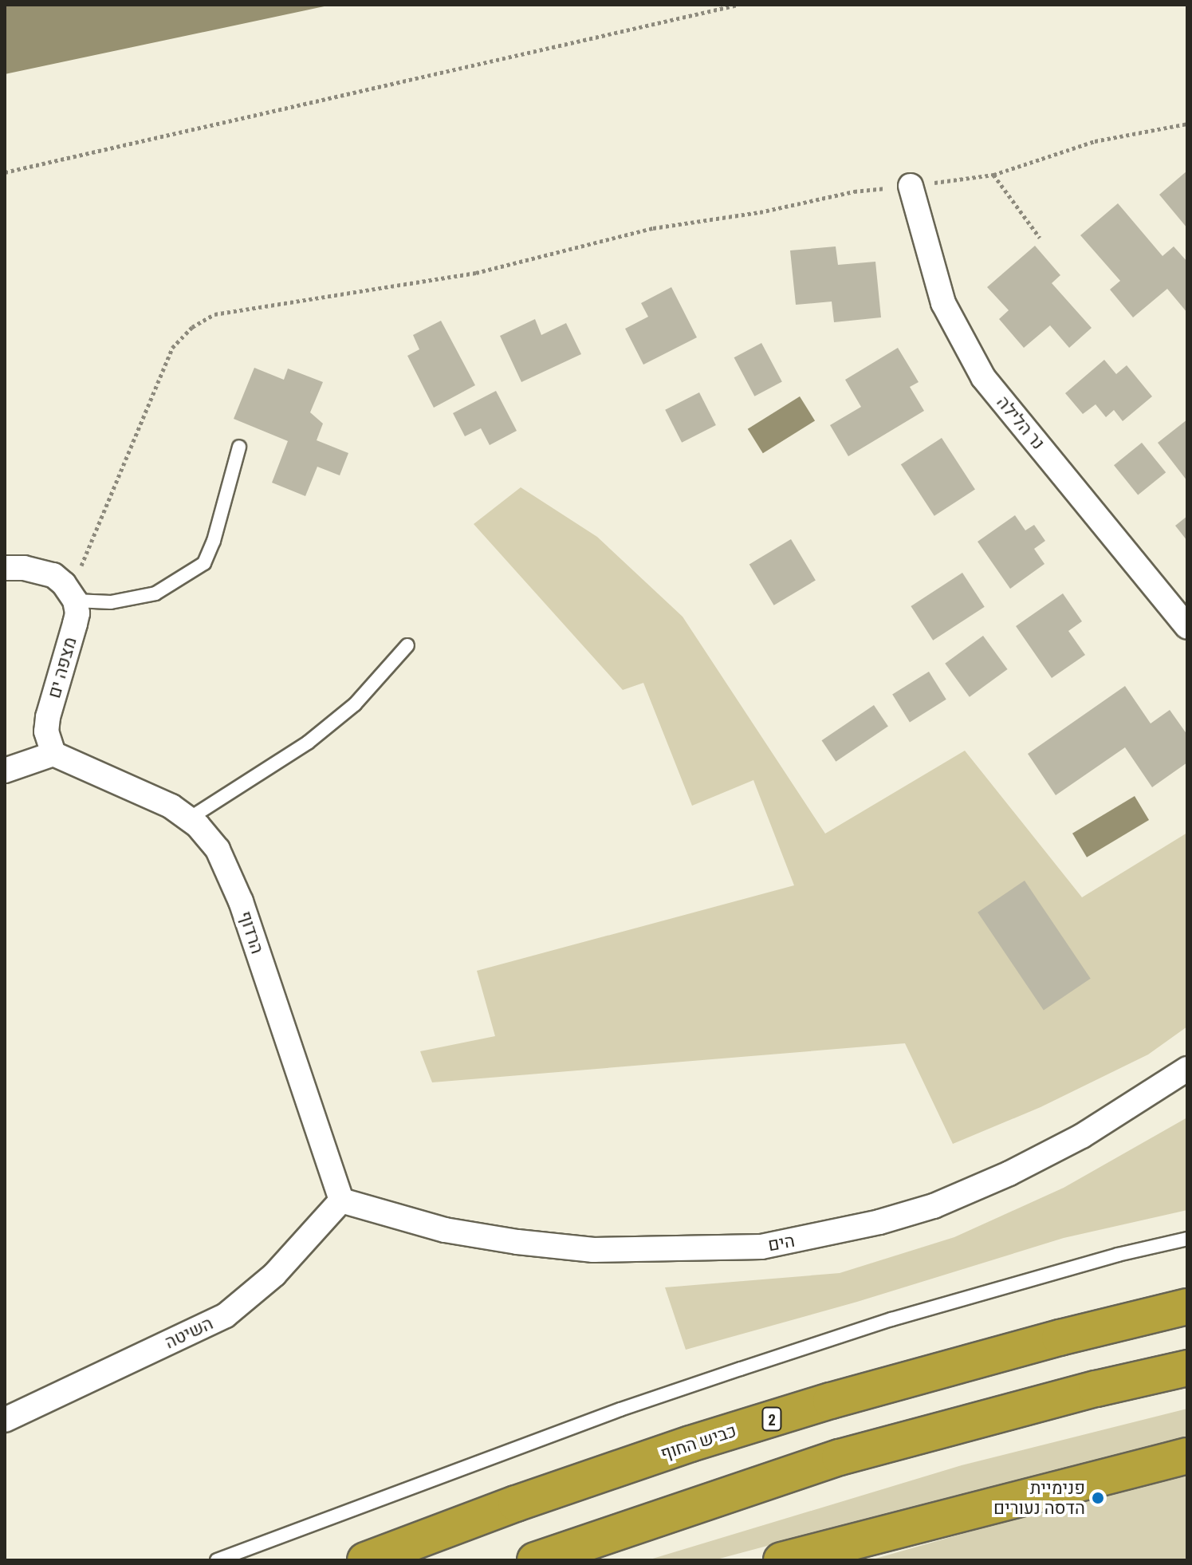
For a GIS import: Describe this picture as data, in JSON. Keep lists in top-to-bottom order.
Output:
{
  "streets": {
    "highway": ["2", "כביש החוף"],
    "street": [
      "נר הלילה",
      "מצפה ים",
      "הרדוף",
      "הים",
      "השיטה"
    ]
  },
  "crossings": [
    ["מצפה ים", "הרדוף"],
    ["הרדוף", "הים"],
    ["הרדוף", "השיטה"],
    ["הים", "השיטה"]
  ],
  "places": ["פנימיית הדסה נעורים"]
}
